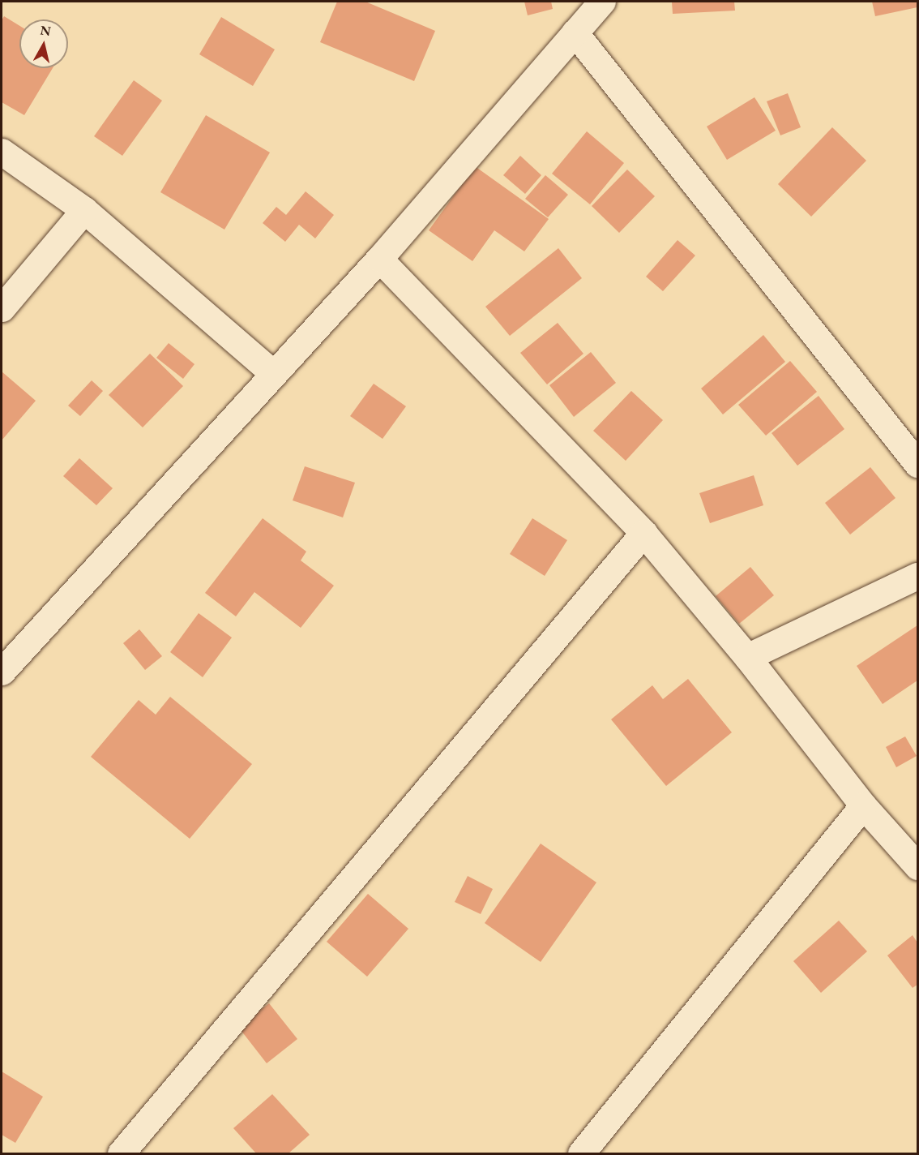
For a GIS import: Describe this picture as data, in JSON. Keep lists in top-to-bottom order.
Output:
{
  "north": "top"
}
